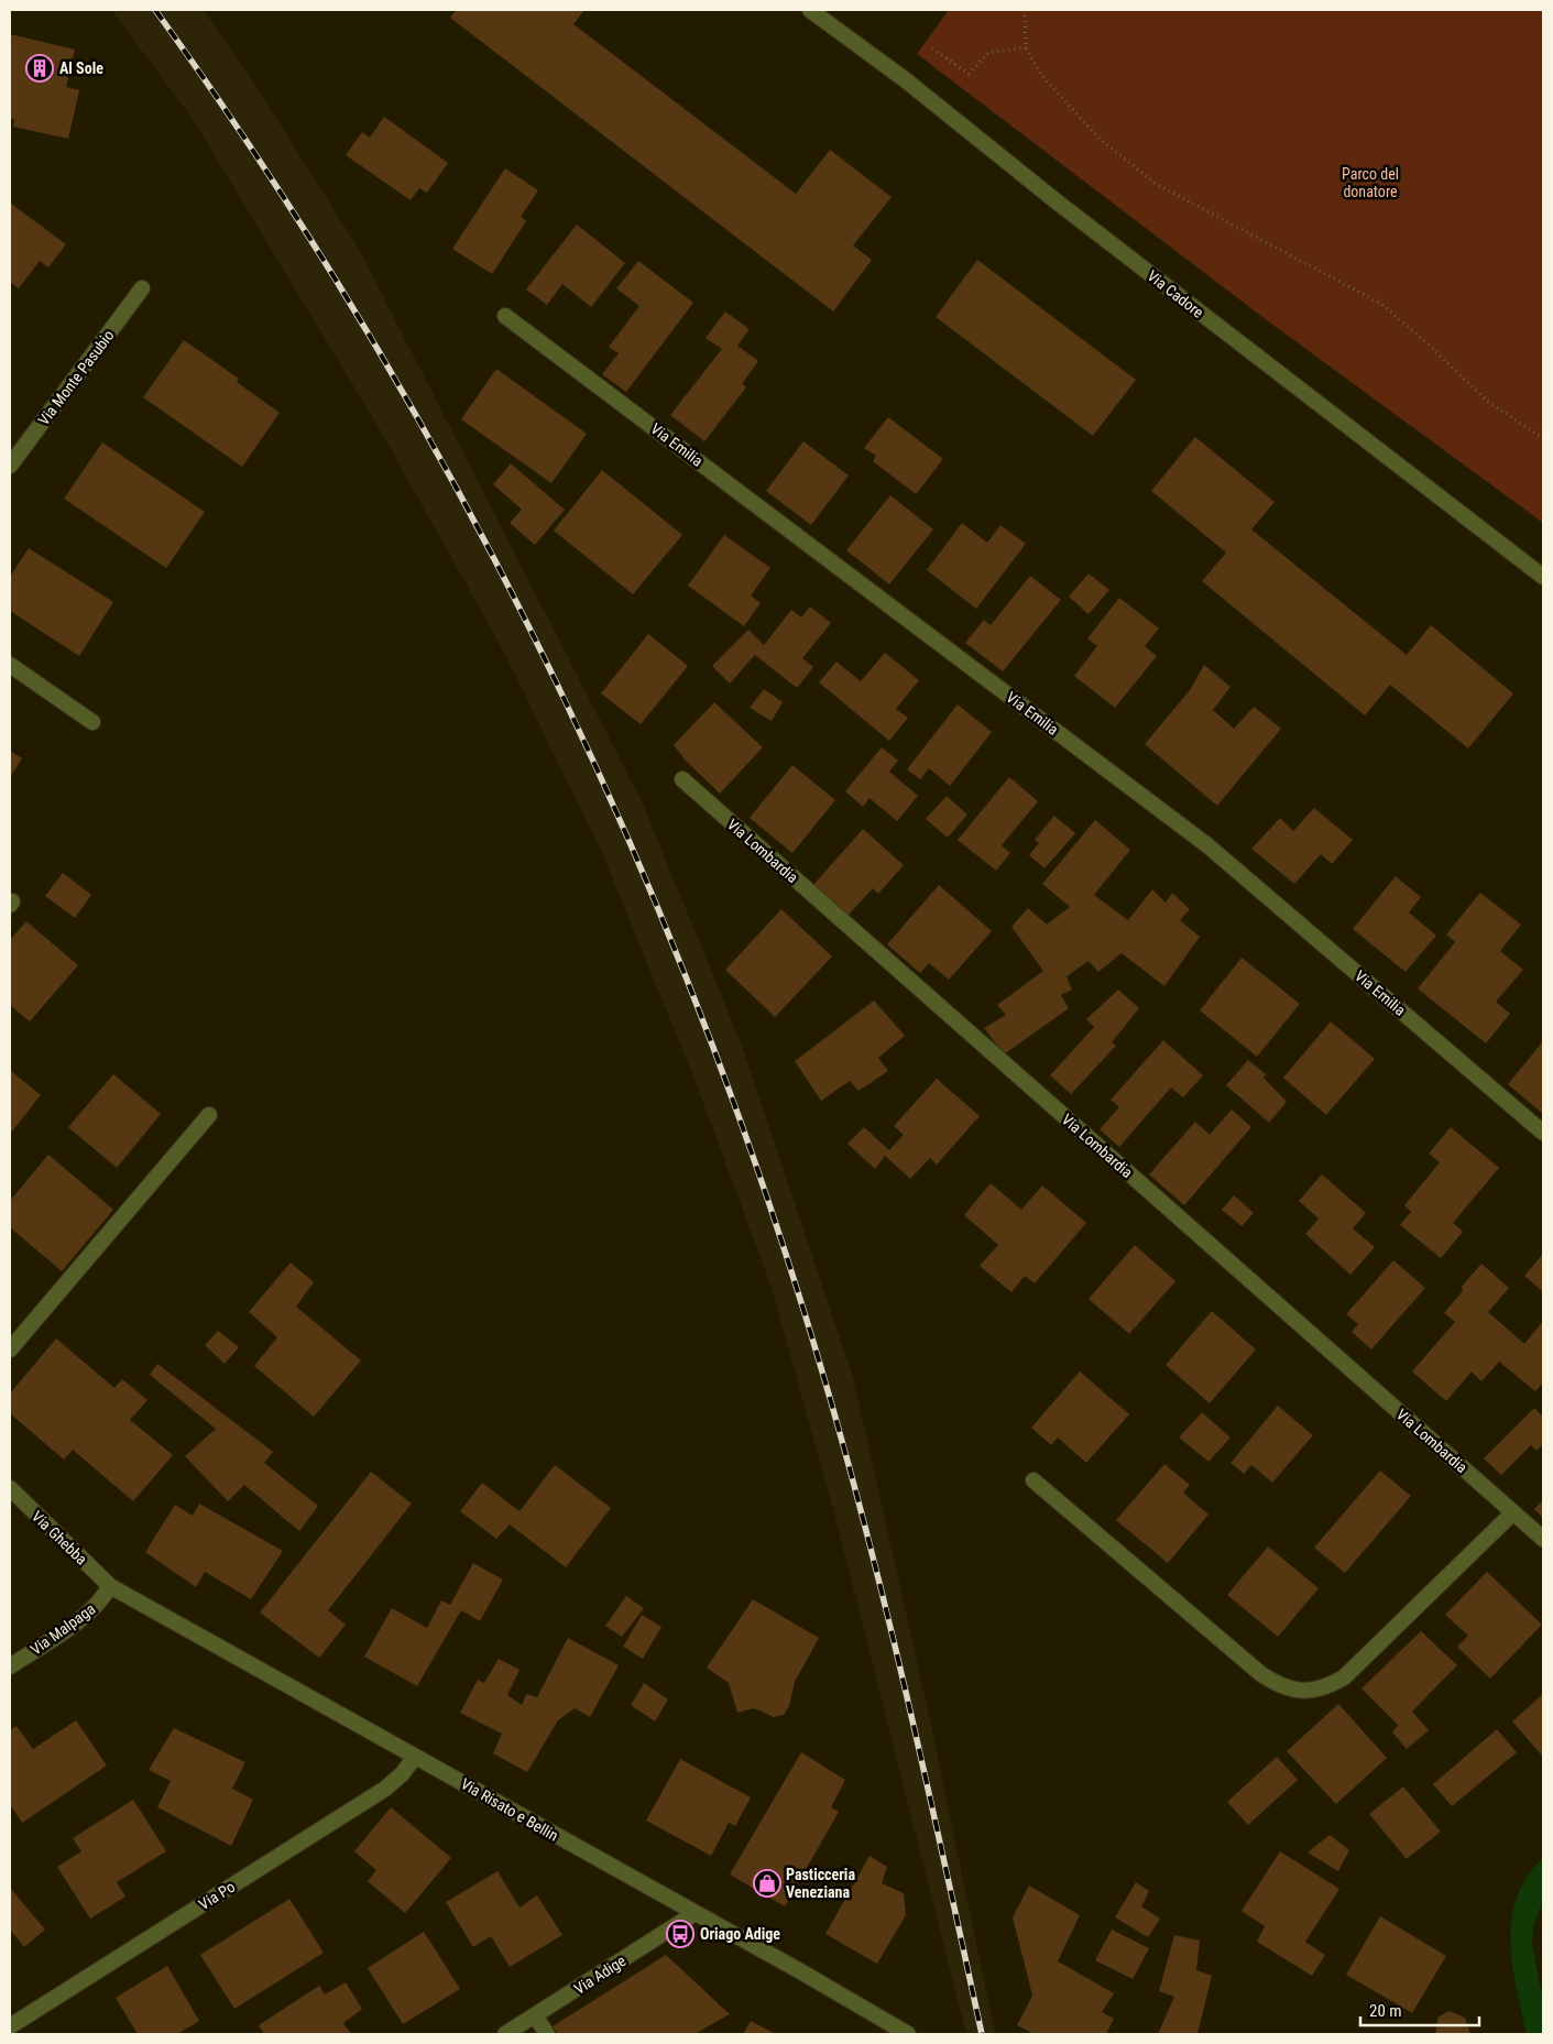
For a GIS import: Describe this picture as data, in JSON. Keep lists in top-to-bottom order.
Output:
{
  "streets": {
    "street": [
      "Via Cadore",
      "Via Monte Pasubio",
      "Via Emilia",
      "Via Lombardia",
      "Via Ghebba",
      "Via Malpaga",
      "Via Risato e Bellin",
      "Via Po",
      "Via Adige"
    ]
  },
  "crossings": [
    ["Via Ghebba", "Via Malpaga"],
    ["Via Ghebba", "Via Risato e Bellin"],
    ["Via Malpaga", "Via Risato e Bellin"],
    ["Via Risato e Bellin", "Via Po"],
    ["Via Risato e Bellin", "Via Adige"]
  ],
  "parks": ["Parco del donatore"],
  "places": {
    "building": ["Al Sole"],
    "shop": ["Pasticceria Veneziana"],
    "bus stop": ["Oriago Adige"]
  },
  "scale_bar": "20 m"
}
